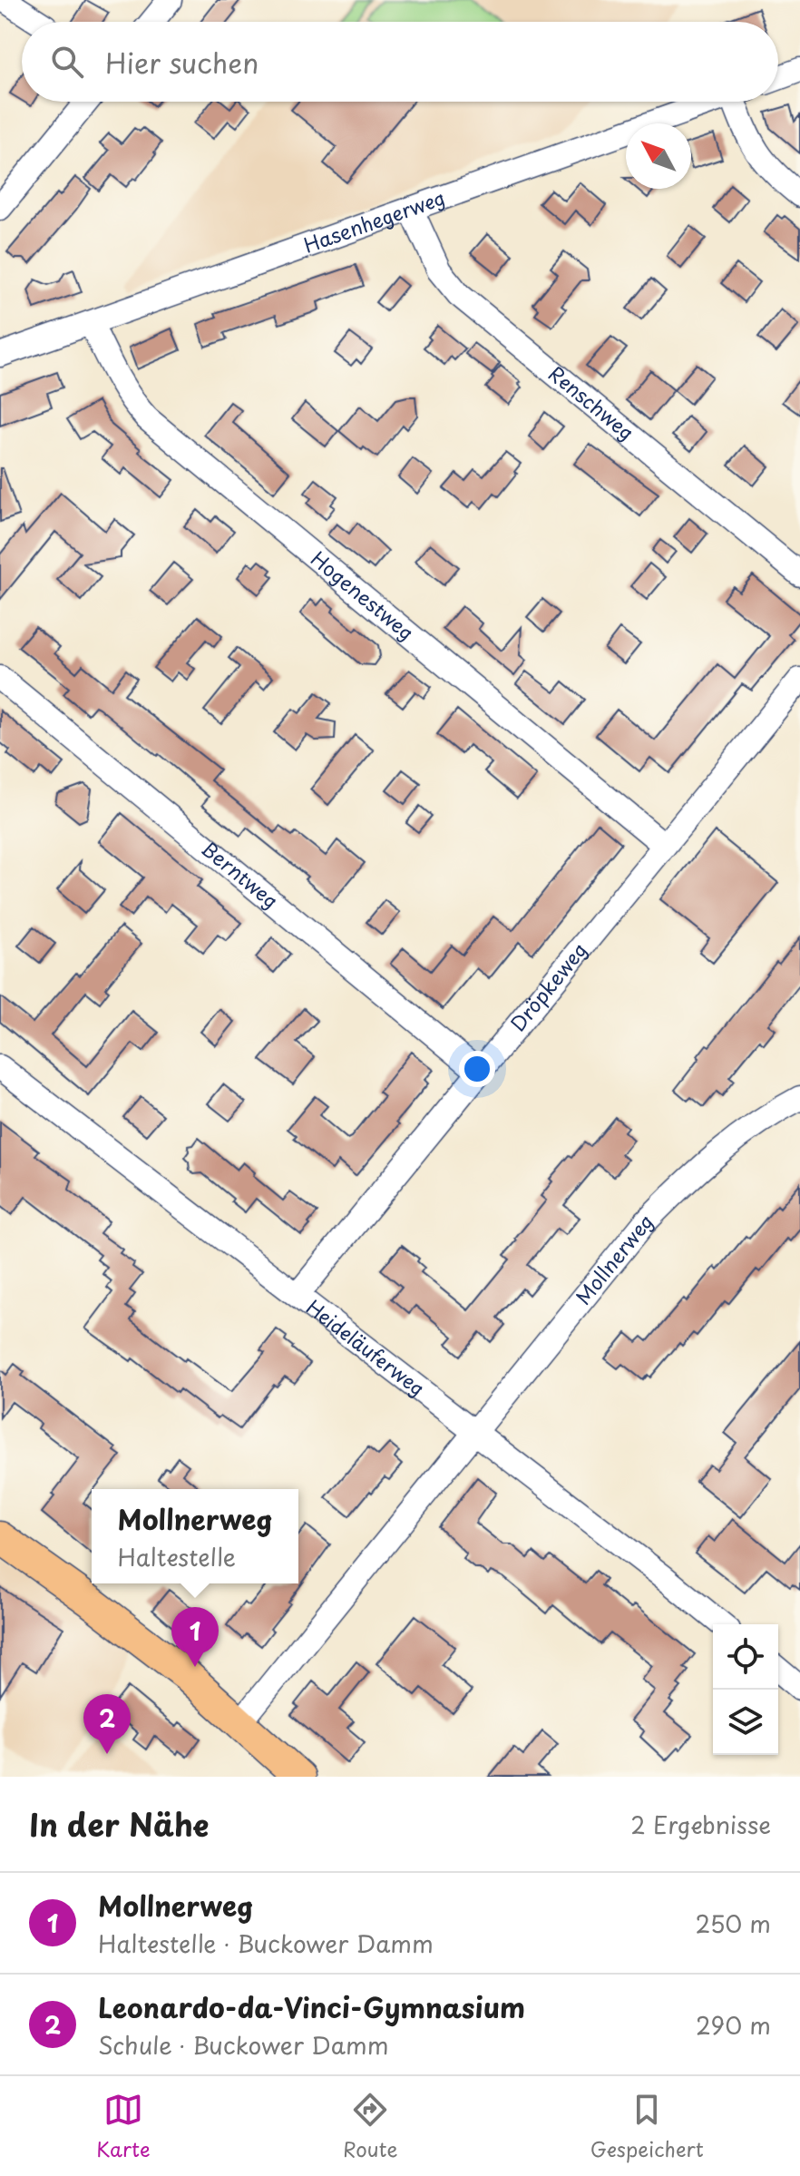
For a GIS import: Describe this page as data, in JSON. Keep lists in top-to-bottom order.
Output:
{
  "streets": {
    "street": [
      "Hasenhegerweg",
      "Renschweg",
      "Hogenestweg",
      "Berntweg",
      "Dröpkeweg",
      "Mollnerweg",
      "Heideläuferweg"
    ]
  },
  "crossings": [
    ["Hasenhegerweg", "Renschweg"],
    ["Hasenhegerweg", "Hogenestweg"],
    ["Hogenestweg", "Dröpkeweg"],
    ["Berntweg", "Dröpkeweg"],
    ["Dröpkeweg", "Heideläuferweg"],
    ["Mollnerweg", "Heideläuferweg"]
  ],
  "north": "top left",
  "page": {
    "search": "Hier suchen",
    "popup": ["Mollnerweg", "Haltestelle"],
    "pins": ["1", "2"],
    "heading": ["In der Nähe", "2 Ergebnisse"],
    "list": [
      {
        "mark": "1",
        "name": "Mollnerweg",
        "note": "Haltestelle · Buckower Damm",
        "value": "250 m"
      },
      {
        "mark": "2",
        "name": "Leonardo-da-Vinci-Gymnasium",
        "note": "Schule · Buckower Damm",
        "value": "290 m"
      }
    ],
    "nav": ["Karte", "Route", "Gespeichert"]
  }
}
